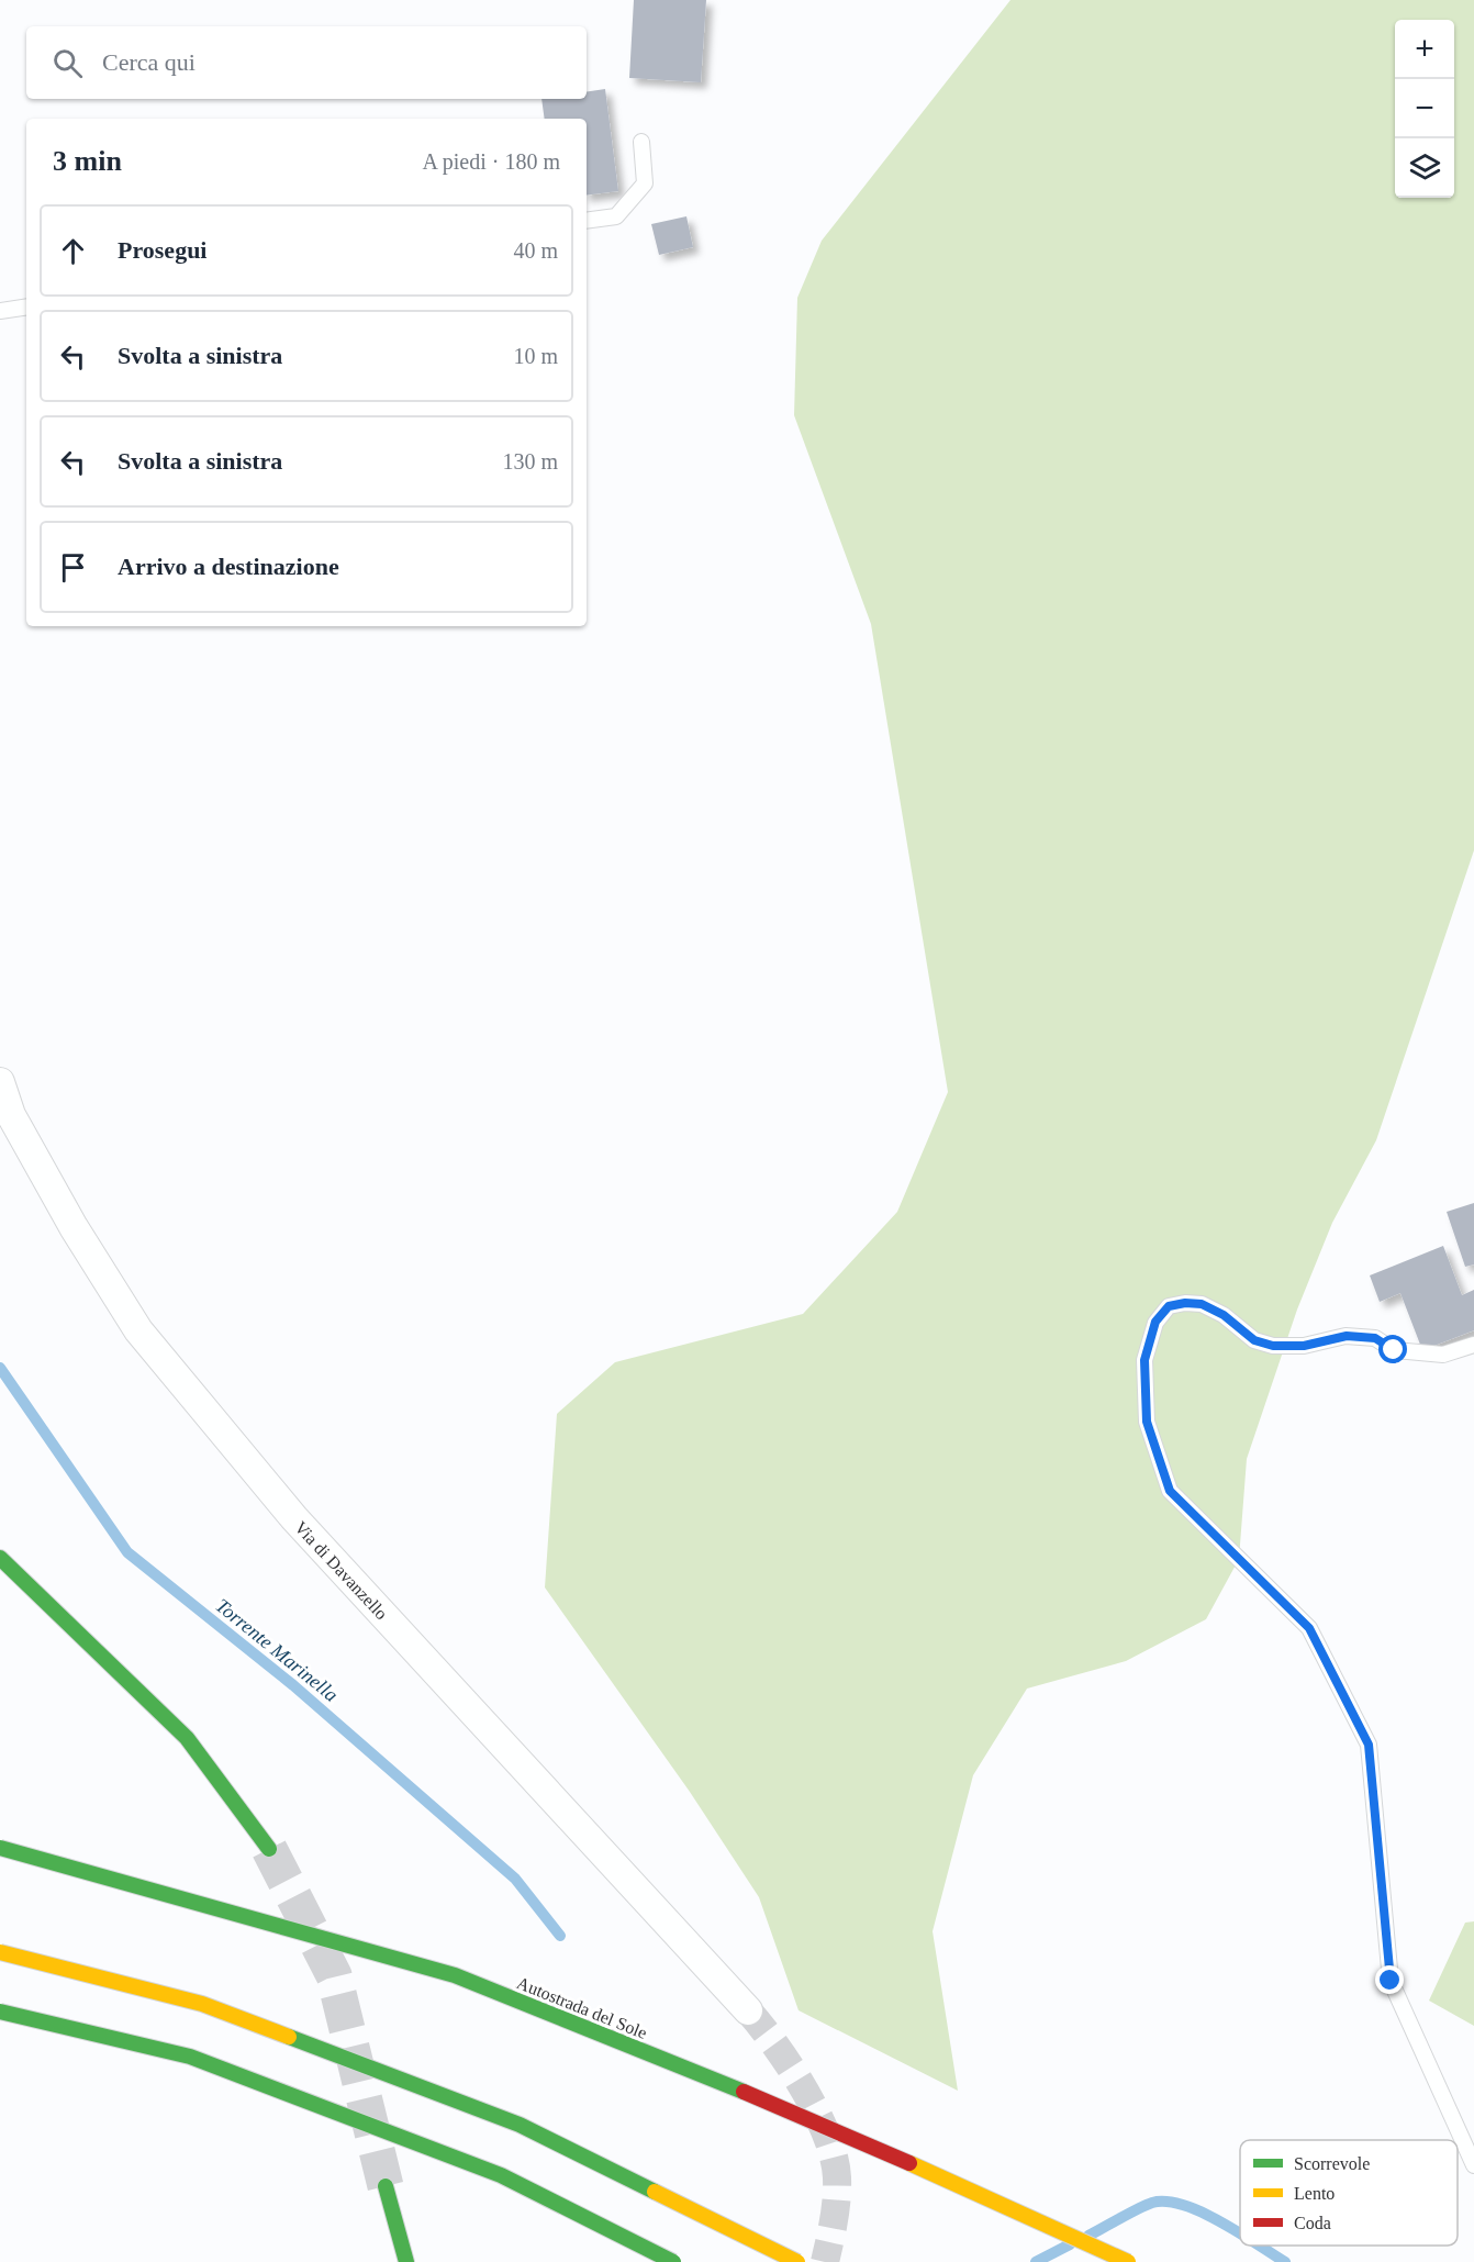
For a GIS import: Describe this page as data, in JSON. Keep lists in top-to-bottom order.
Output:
{
  "streets": {
    "main road": ["Autostrada del Sole"],
    "street": ["Via di Davanzello"]
  },
  "water": ["Torrente Marinella"],
  "legend": ["Scorrevole", "Lento", "Coda"],
  "page": {
    "map_buttons": ["+", "−"],
    "search": "Cerca qui",
    "heading": ["3 min", "A piedi · 180 m"],
    "list": [
      ["Prosegui", "40 m"],
      ["Svolta a sinistra", "10 m"],
      ["Svolta a sinistra", "130 m"],
      "Arrivo a destinazione"
    ]
  }
}
